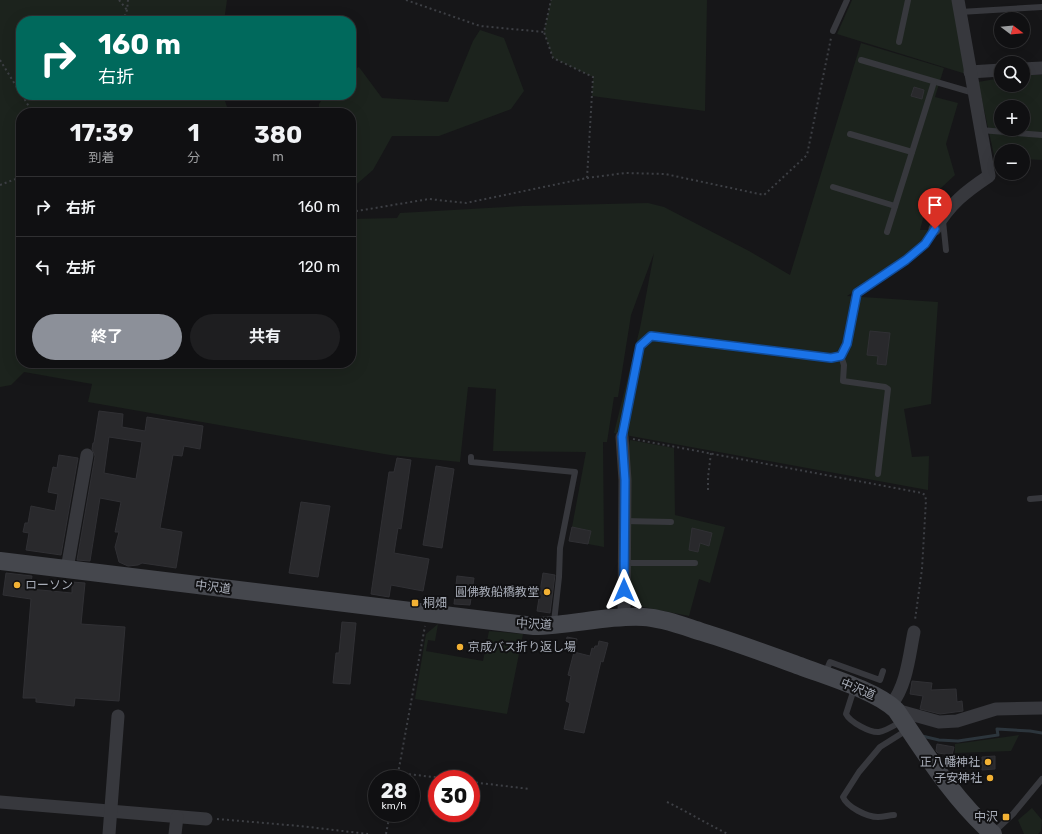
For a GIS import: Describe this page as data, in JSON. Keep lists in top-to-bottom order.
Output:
{
  "streets": {
    "street": ["中沢道"]
  },
  "places": {
    "other": [
      "ローソン",
      "圓佛教船橋教堂",
      "京成バス折り返し場",
      "正八幡神社",
      "子安神社"
    ],
    "transit": ["桐畑", "中沢"]
  },
  "north": "right",
  "page": {
    "map_buttons": ["+", "−"],
    "turn": ["160 m", "右折"],
    "eta": [
      "17:39",
      "到着",
      "1",
      "分",
      "380",
      "m"
    ],
    "list": [
      {
        "name": "右折",
        "value": "160 m"
      },
      {
        "name": "左折",
        "value": "120 m"
      }
    ],
    "buttons": ["終了", "共有"],
    "speed": "28 km/h",
    "limit": "30"
  }
}
